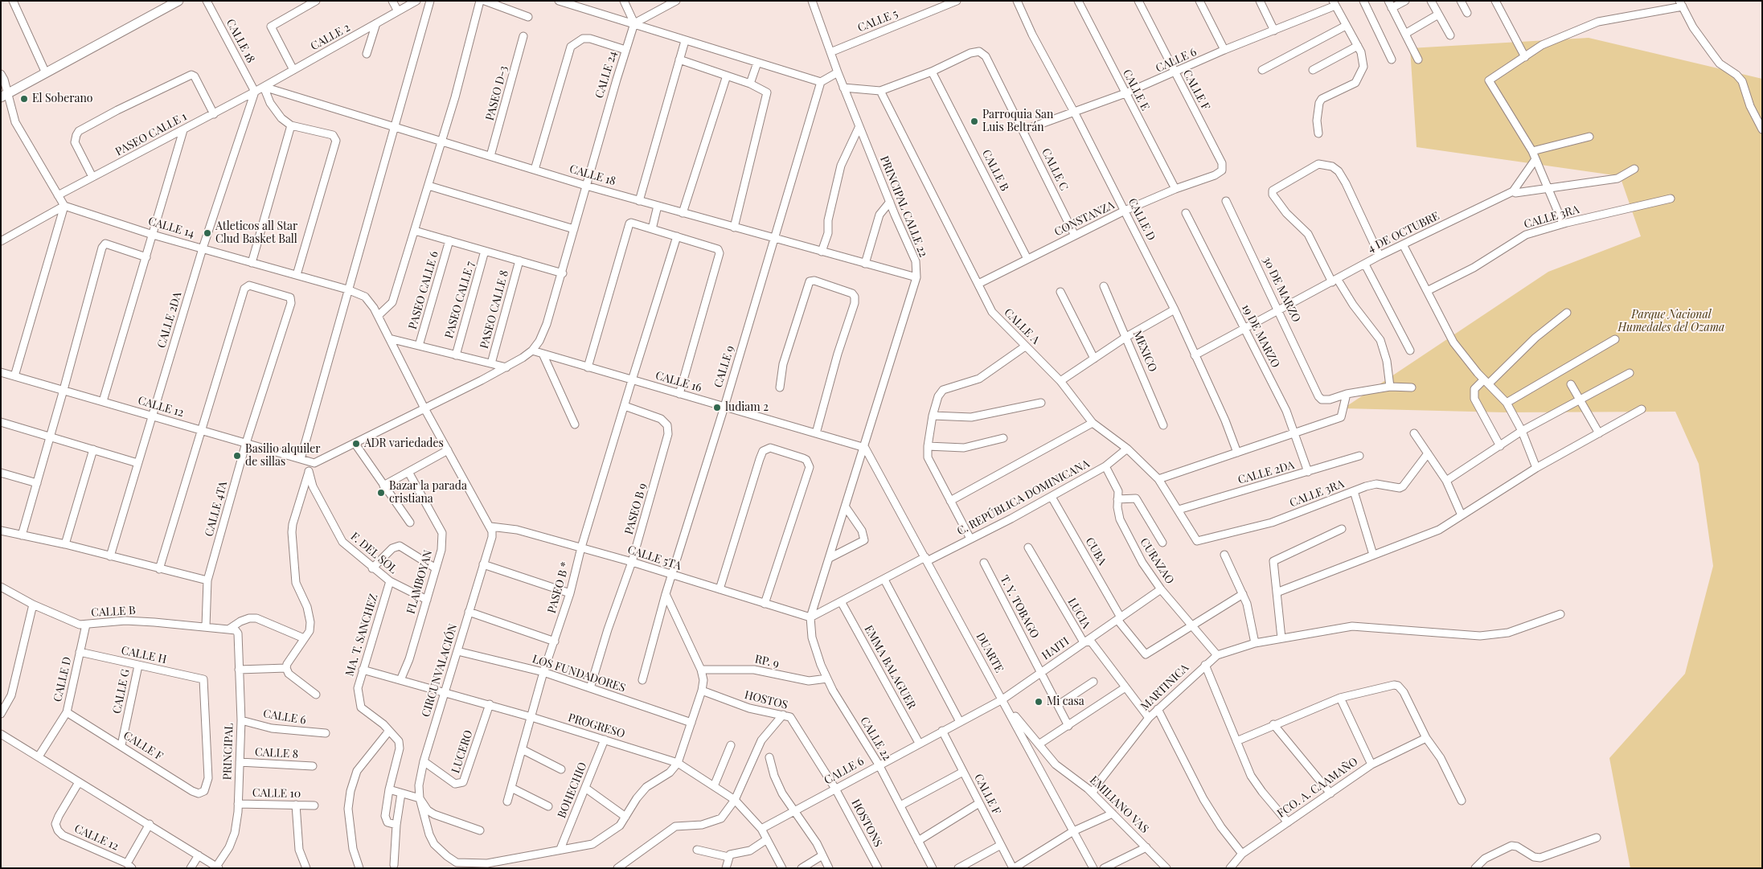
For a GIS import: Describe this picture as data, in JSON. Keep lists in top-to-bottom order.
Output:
{
  "streets": {
    "street": [
      "CALLE 5",
      "CALLE 2",
      "CALLE 18",
      "CALLE 6",
      "CALLE 24",
      "CALLE E",
      "CALLE F",
      "PASEO D-3",
      "PASEO CALLE 1",
      "CALLE C",
      "CALLE B",
      "PRINCIPAL CALLE 22",
      "CALLE 3RA",
      "CONSTANZA",
      "CALLE D",
      "CALLE 14",
      "4 DE OCTUBRE",
      "30 DE MARZO",
      "PASEO CALLE 6",
      "PASEO CALLE 7",
      "PASEO CALLE 8",
      "CALLE 2DA",
      "CALLE A",
      "19 DE MARZO",
      "MEXICO",
      "CALLE 9",
      "CALLE 16",
      "CALLE 12",
      "C. REPÚBLICA DOMINICANA",
      "CALLE 4TA",
      "PASEO B 9",
      "CUBA",
      "F. DEL SOL",
      "CALLE 5TA",
      "CURAZAO",
      "FLAMBOYAN",
      "PASEO B *",
      "T. Y. TOBAGO",
      "LUCIA",
      "MA. T. SANCHEZ",
      "HAITI",
      "DUARTE",
      "CALLE H",
      "RP. 9",
      "EMMA BALAGUER",
      "CIRCUNVALACIÓN",
      "LOS FUNDADORES",
      "MARTINICA",
      "CALLE G",
      "HOSTOS",
      "PROGRESO",
      "CALLE 22",
      "PRINCIPAL",
      "LUCERO",
      "CALLE 8",
      "FCO. A. CAAMAÑO",
      "BOHECHIO",
      "CALLE 10",
      "EMILIANO VAS",
      "HOSTONS"
    ]
  },
  "crossings": [
    ["CALLE 5", "PRINCIPAL CALLE 22"],
    ["CALLE 2", "CALLE 18"],
    ["CALLE 2", "PASEO CALLE 1"],
    ["CALLE 2", "CALLE 2DA"],
    ["CALLE 18", "CALLE 24"],
    ["CALLE 18", "PASEO D-3"],
    ["CALLE 18", "PASEO CALLE 1"],
    ["CALLE 18", "PRINCIPAL CALLE 22"],
    ["CALLE 18", "CALLE 2DA"],
    ["CALLE 18", "CALLE 9"],
    ["CALLE 6", "CALLE E"],
    ["CALLE 6", "CALLE F"],
    ["CALLE 6", "CALLE C"],
    ["CALLE 6", "CALLE D"],
    ["CALLE 6", "HAITI"],
    ["CALLE 6", "DUARTE"],
    ["CALLE 6", "EMMA BALAGUER"],
    ["CALLE 6", "HOSTOS"],
    ["CALLE 6", "PROGRESO"],
    ["CALLE 6", "CALLE 22"],
    ["CALLE 6", "PRINCIPAL"],
    ["CALLE 6", "EMILIANO VAS"],
    ["CALLE 6", "HOSTONS"],
    ["CALLE 24", "CALLE 16"],
    ["CALLE E", "CONSTANZA"],
    ["CALLE F", "CONSTANZA"],
    ["CALLE F", "CALLE D"],
    ["CALLE F", "CALLE H"],
    ["CALLE F", "CALLE G"],
    ["PASEO CALLE 1", "CALLE 2DA"],
    ["CALLE C", "CALLE B"],
    ["CALLE C", "CONSTANZA"],
    ["CALLE B", "CONSTANZA"],
    ["CALLE B", "CALLE D"],
    ["CALLE B", "CALLE 4TA"],
    ["CALLE B", "PRINCIPAL"],
    ["PRINCIPAL CALLE 22", "CALLE 16"],
    ["PRINCIPAL CALLE 22", "C. REPÚBLICA DOMINICANA"],
    ["PRINCIPAL CALLE 22", "CALLE 5TA"],
    ["PRINCIPAL CALLE 22", "DUARTE"],
    ["PRINCIPAL CALLE 22", "CALLE 22"],
    ["CALLE 3RA", "CALLE A"],
    ["CONSTANZA", "CALLE D"],
    ["CONSTANZA", "CALLE A"],
    ["CALLE D", "4 DE OCTUBRE"],
    ["CALLE D", "CALLE H"],
    ["CALLE 14", "CALLE 2DA"],
    ["4 DE OCTUBRE", "30 DE MARZO"],
    ["4 DE OCTUBRE", "19 DE MARZO"],
    ["CALLE 2DA", "CALLE A"],
    ["CALLE 2DA", "19 DE MARZO"],
    ["CALLE 2DA", "CALLE 12"],
    ["CALLE A", "C. REPÚBLICA DOMINICANA"],
    ["CALLE 9", "CALLE 16"],
    ["CALLE 9", "CALLE 5TA"],
    ["CALLE 16", "PASEO B *"],
    ["CALLE 16", "DUARTE"],
    ["CALLE 12", "CALLE 4TA"],
    ["CALLE 12", "F. DEL SOL"],
    ["C. REPÚBLICA DOMINICANA", "CUBA"],
    ["C. REPÚBLICA DOMINICANA", "CALLE 5TA"],
    ["C. REPÚBLICA DOMINICANA", "CURAZAO"],
    ["C. REPÚBLICA DOMINICANA", "DUARTE"],
    ["C. REPÚBLICA DOMINICANA", "EMMA BALAGUER"],
    ["C. REPÚBLICA DOMINICANA", "CALLE 22"],
    ["PASEO B 9", "CALLE 5TA"],
    ["PASEO B 9", "PASEO B *"],
    ["PASEO B 9", "LOS FUNDADORES"],
    ["CUBA", "CURAZAO"],
    ["CUBA", "HAITI"],
    ["F. DEL SOL", "FLAMBOYAN"],
    ["F. DEL SOL", "MA. T. SANCHEZ"],
    ["CALLE 5TA", "PASEO B *"],
    ["CALLE 5TA", "CIRCUNVALACIÓN"],
    ["CALLE 5TA", "CALLE 22"],
    ["CURAZAO", "HAITI"],
    ["CURAZAO", "MARTINICA"],
    ["FLAMBOYAN", "PROGRESO"],
    ["PASEO B *", "LOS FUNDADORES"],
    ["PASEO B *", "PROGRESO"],
    ["T. Y. TOBAGO", "HAITI"],
    ["LUCIA", "HAITI"],
    ["LUCIA", "MARTINICA"],
    ["MA. T. SANCHEZ", "PROGRESO"],
    ["HAITI", "DUARTE"],
    ["HAITI", "EMILIANO VAS"],
    ["DUARTE", "EMILIANO VAS"],
    ["CALLE H", "CALLE G"],
    ["RP. 9", "CALLE 22"],
    ["CIRCUNVALACIÓN", "LOS FUNDADORES"],
    ["CIRCUNVALACIÓN", "PROGRESO"],
    ["CIRCUNVALACIÓN", "LUCERO"],
    ["MARTINICA", "EMILIANO VAS"],
    ["HOSTOS", "HOSTONS"],
    ["PROGRESO", "LUCERO"],
    ["PROGRESO", "BOHECHIO"],
    ["PRINCIPAL", "CALLE 8"],
    ["PRINCIPAL", "CALLE 10"]
  ],
  "parks": ["Parque Nacional Humedales del Ozama"],
  "places": [
    "El Soberano",
    "Parroquia San Luis Beltrán",
    "Atleticos all Star Clud Basket Ball",
    "ludiam 2",
    "ADR variedades",
    "Basilio alquiler de sillas",
    "Bazar la parada cristiana",
    "Mi casa"
  ]
}
